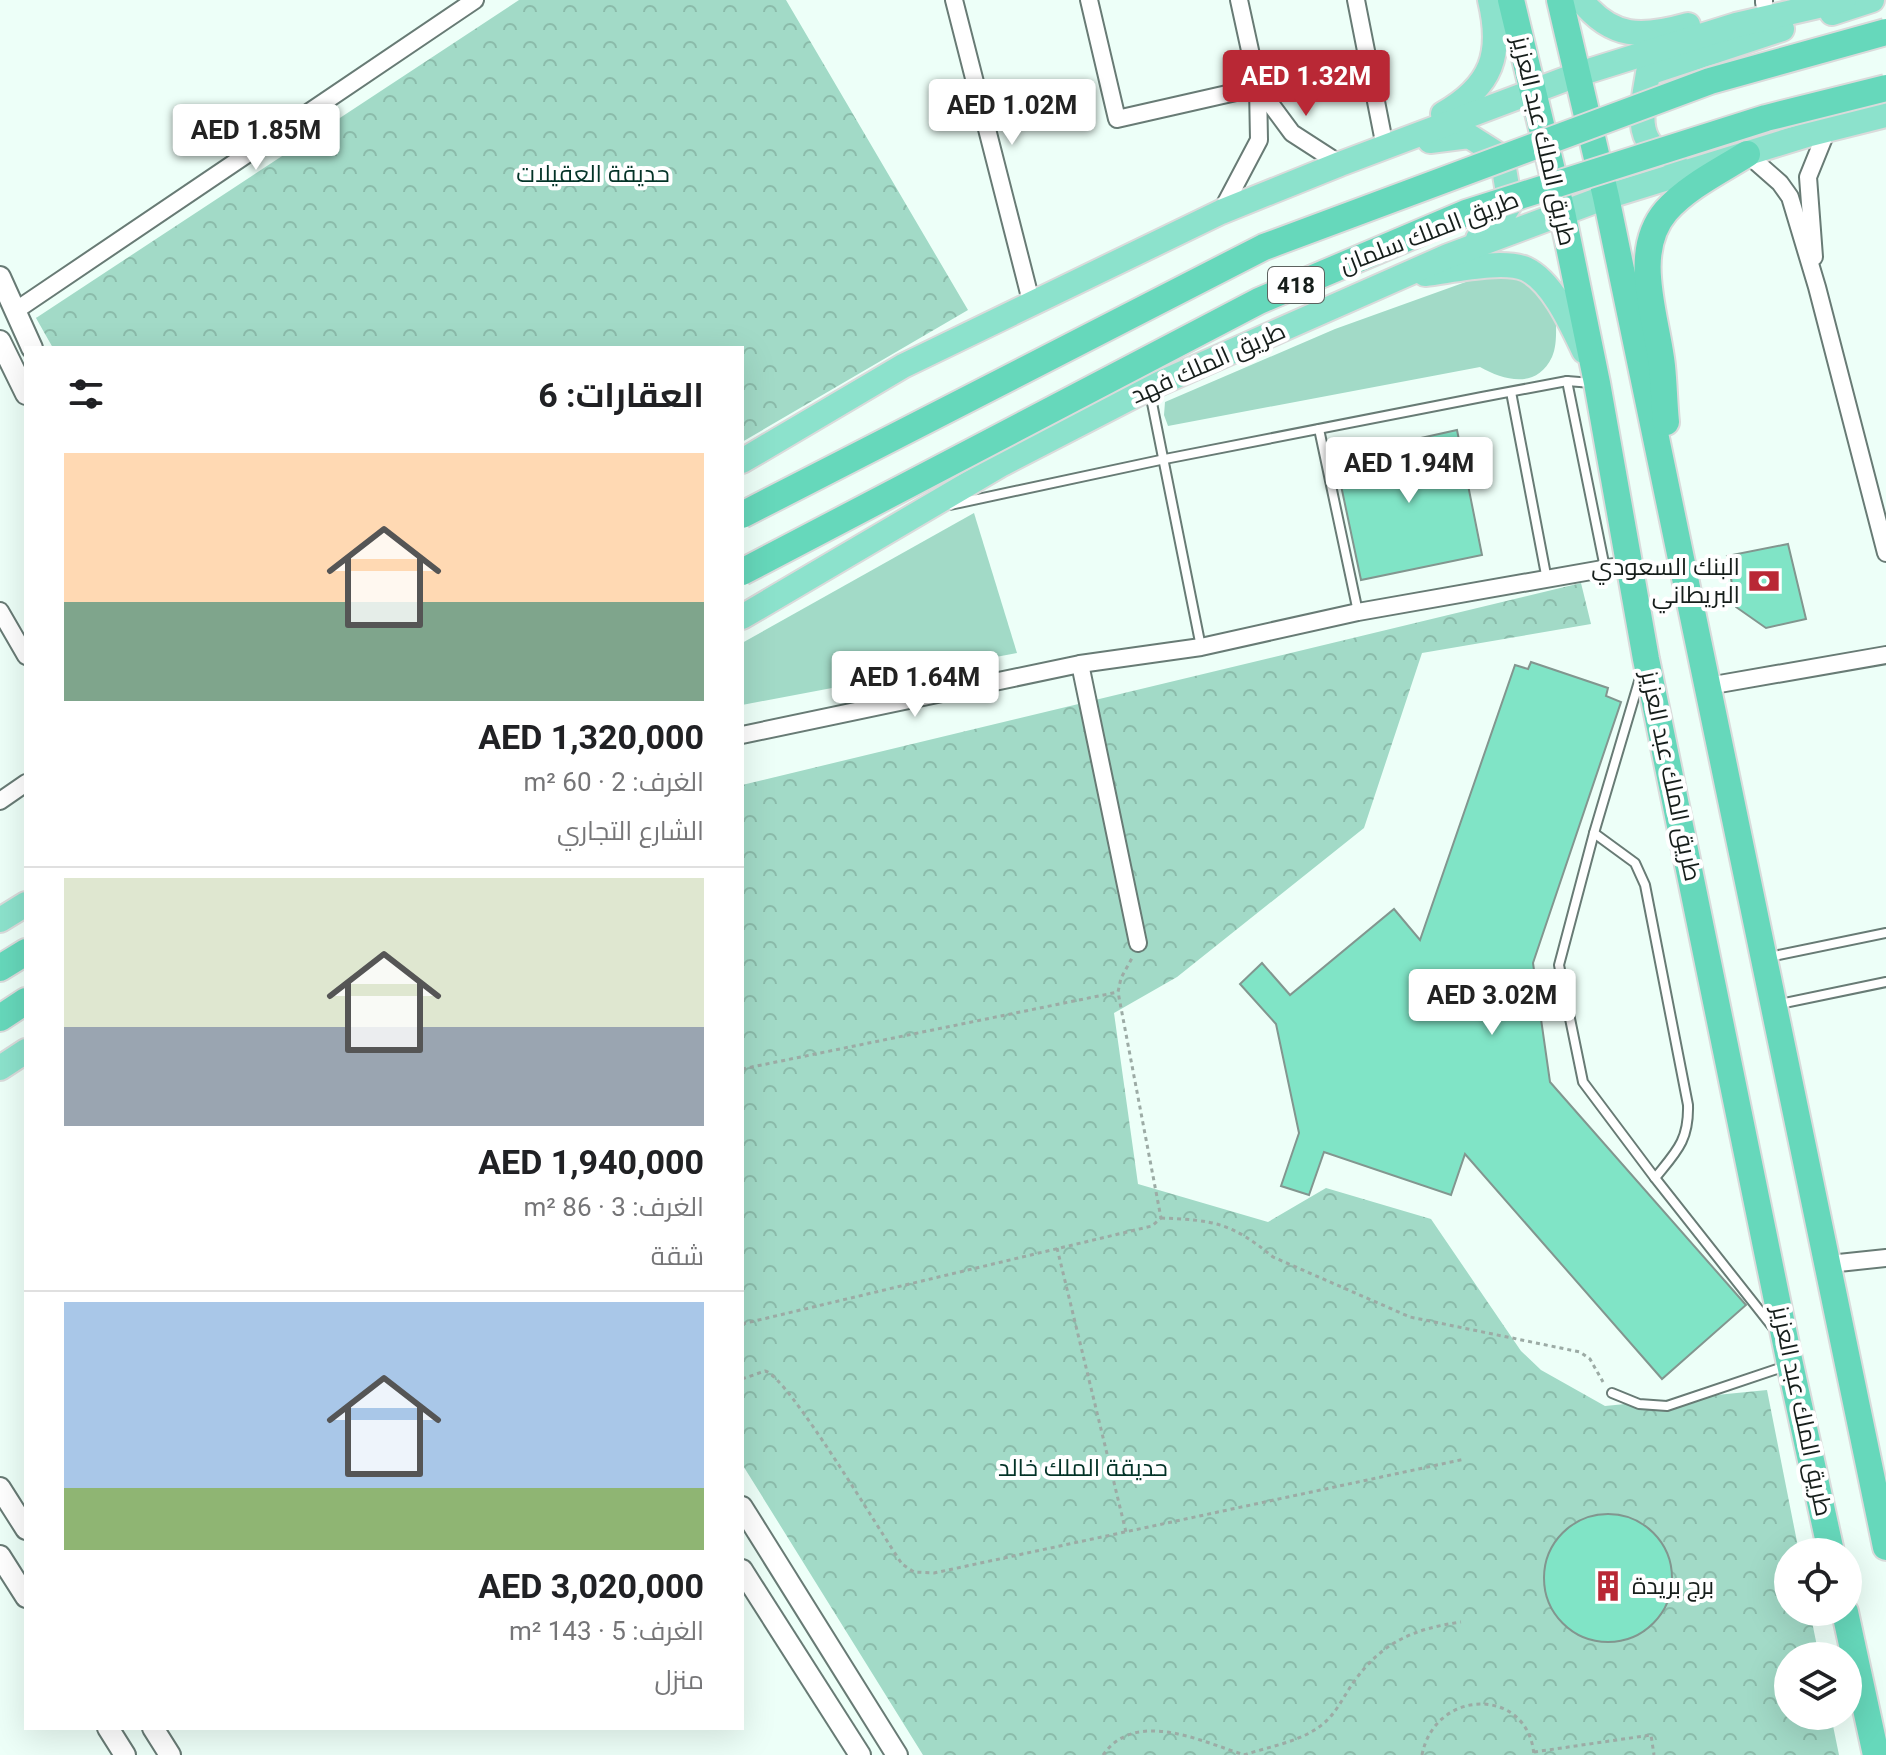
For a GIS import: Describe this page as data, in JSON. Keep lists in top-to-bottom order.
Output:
{
  "streets": {
    "highway": ["طريق الملك عبد العزيز", "طريق الملك سلمان", "418"],
    "main road": ["طريق الملك فهد"]
  },
  "crossings": [
    ["طريق الملك عبد العزيز", "طريق الملك فهد"]
  ],
  "parks": ["حديقة العقيلات", "حديقة الملك خالد"],
  "places": {
    "bank": ["البنك السعودي البريطاني"],
    "building": ["برج بريدة"]
  },
  "page": {
    "price": [
      "AED 1.32M",
      "AED 1.02M",
      "AED 1.85M",
      "AED 1.94M",
      "AED 1.64M",
      "AED 3.02M"
    ],
    "heading": "العقارات: 6",
    "list": [
      {
        "name": "AED 1,320,000",
        "note": "الغرف: 2 · 60 m² · الشارع التجاري"
      },
      {
        "name": "AED 1,940,000",
        "note": "الغرف: 3 · 86 m² · شقة"
      },
      {
        "name": "AED 3,020,000",
        "note": "الغرف: 5 · 143 m² · منزل"
      }
    ]
  }
}
